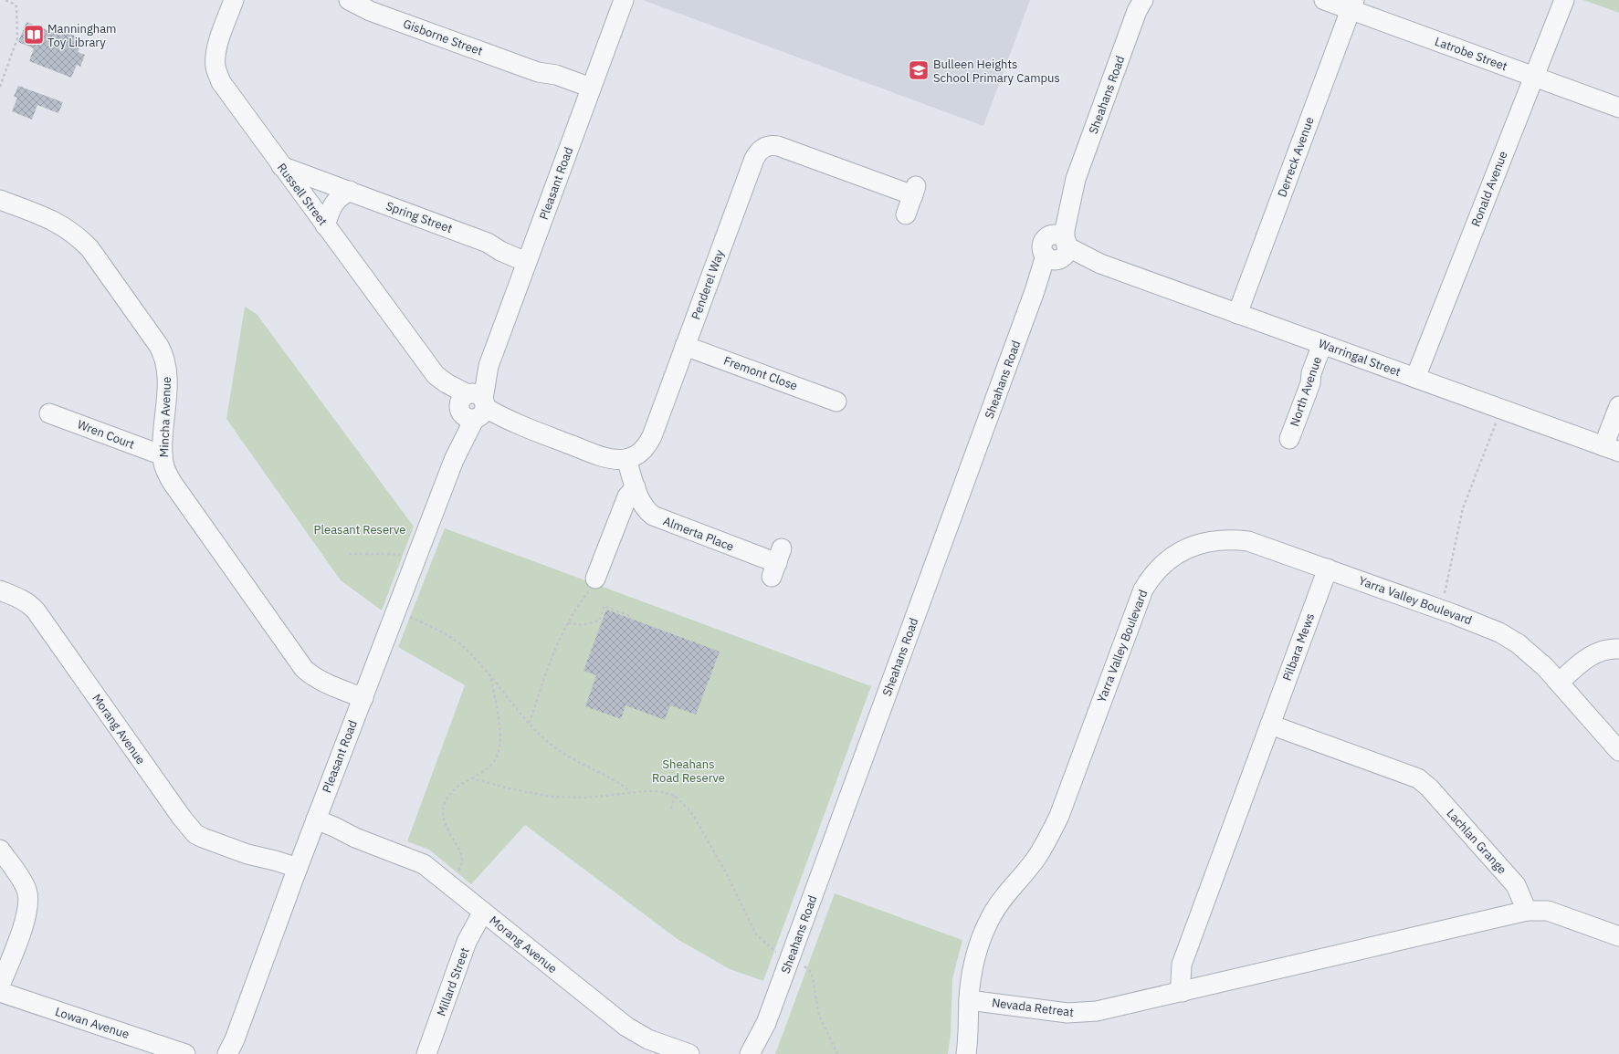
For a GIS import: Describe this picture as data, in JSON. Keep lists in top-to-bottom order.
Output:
{
  "streets": {
    "street": [
      "Gisborne Street",
      "Latrobe Street",
      "Sheahans Road",
      "Derreck Avenue",
      "Pleasant Road",
      "Ronald Avenue",
      "Russell Street",
      "Spring Street",
      "Penderel Way",
      "Warringal Street",
      "Fremont Close",
      "North Avenue",
      "Mincha Avenue",
      "Wren Court",
      "Almerta Place",
      "Yarra Valley Boulevard",
      "Pilbara Mews",
      "Morang Avenue",
      "Lachlan Grange",
      "Millard Street",
      "Nevada Retreat",
      "Lowan Avenue"
    ]
  },
  "crossings": [
    ["Gisborne Street", "Pleasant Road"],
    ["Latrobe Street", "Derreck Avenue"],
    ["Latrobe Street", "Ronald Avenue"],
    ["Sheahans Road", "Warringal Street"],
    ["Derreck Avenue", "Warringal Street"],
    ["Pleasant Road", "Russell Street"],
    ["Pleasant Road", "Spring Street"],
    ["Pleasant Road", "Mincha Avenue"],
    ["Pleasant Road", "Morang Avenue"],
    ["Ronald Avenue", "Warringal Street"],
    ["Russell Street", "Spring Street"],
    ["Penderel Way", "Fremont Close"],
    ["Penderel Way", "Almerta Place"],
    ["Warringal Street", "North Avenue"],
    ["Mincha Avenue", "Wren Court"],
    ["Yarra Valley Boulevard", "Pilbara Mews"],
    ["Yarra Valley Boulevard", "Nevada Retreat"],
    ["Pilbara Mews", "Lachlan Grange"],
    ["Pilbara Mews", "Nevada Retreat"],
    ["Morang Avenue", "Millard Street"],
    ["Lachlan Grange", "Nevada Retreat"]
  ],
  "parks": ["Pleasant Reserve", "Sheahans Road Reserve"],
  "places": {
    "library": ["Manningham Toy Library"],
    "school or university": ["Bulleen Heights School Primary Campus"]
  }
}
